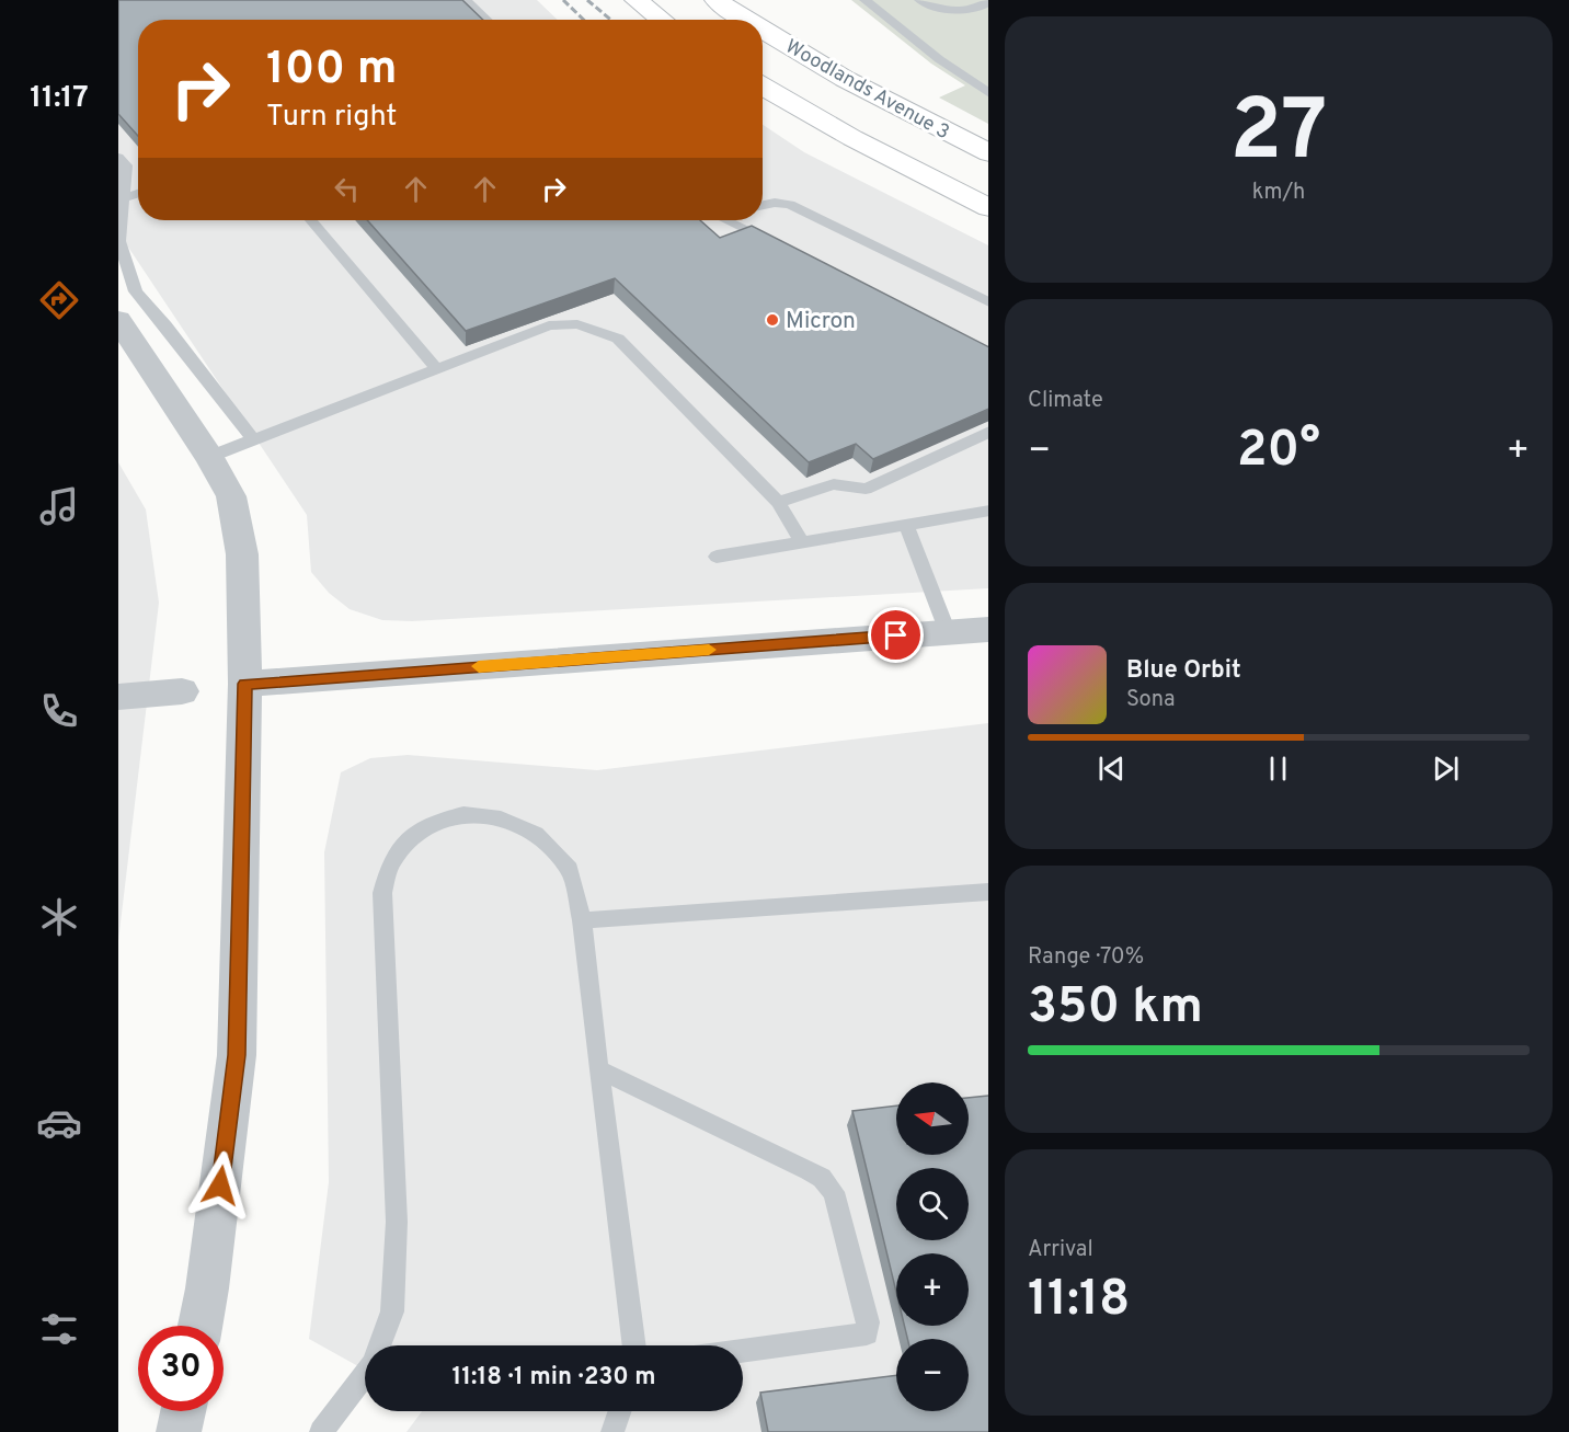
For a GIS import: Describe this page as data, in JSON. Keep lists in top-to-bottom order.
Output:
{
  "streets": {
    "main road": ["Woodlands Avenue 3"]
  },
  "places": ["Micron"],
  "north": "left",
  "page": {
    "tabs": "11:17",
    "tile": [
      ["27", "km/h"],
      "Climate",
      ["Range · 70%", "350 km"],
      ["Arrival", "11:18"]
    ],
    "turn": ["100 m", "Turn right"],
    "heat": ["−", "20°", "+"],
    "song": ["Blue Orbit", "Sona"],
    "map_buttons": ["+", "−"],
    "limit": "30",
    "trip": "11:18 · 1 min · 230 m"
  }
}
